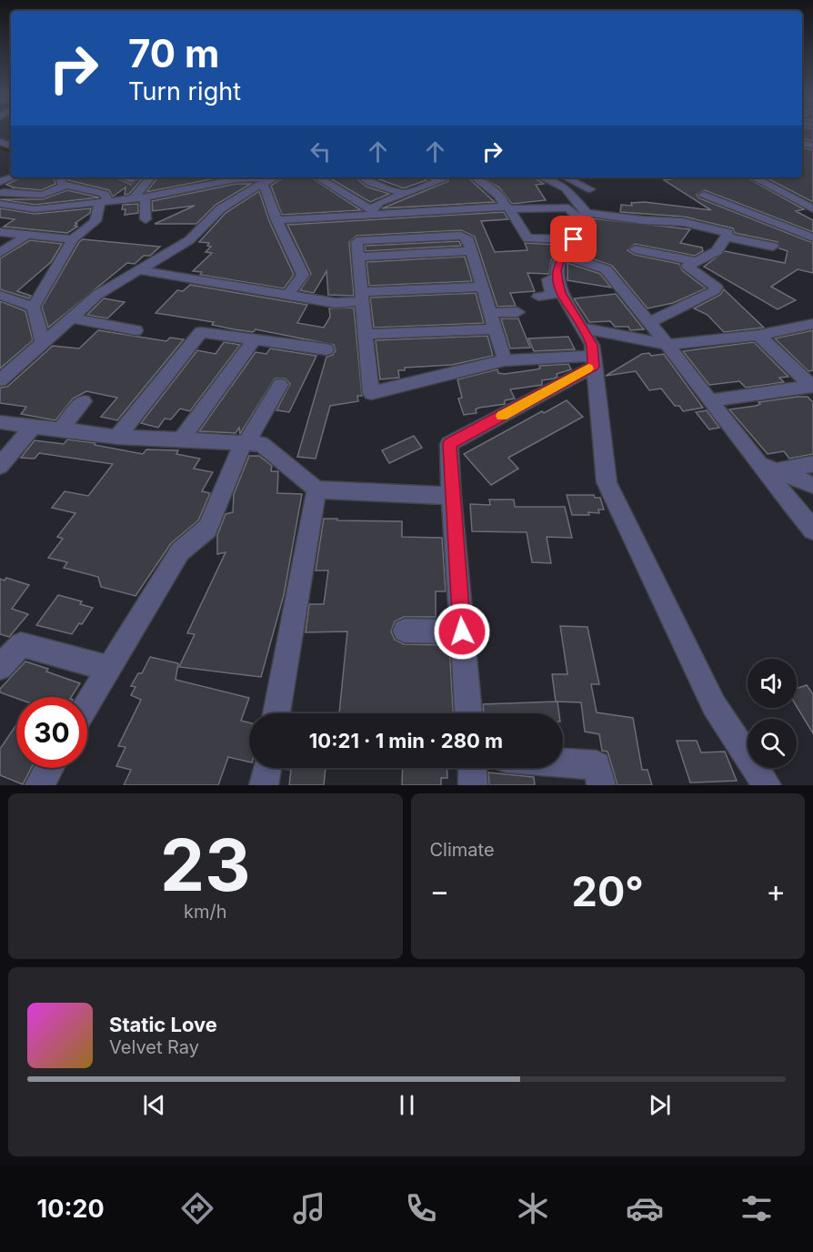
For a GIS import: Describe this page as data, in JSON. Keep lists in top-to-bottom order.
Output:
{
  "page": {
    "turn": ["70 m", "Turn right"],
    "limit": "30",
    "trip": "10:21 · 1 min · 280 m",
    "tile": [
      ["23", "km/h"],
      "Climate"
    ],
    "heat": ["−", "20°", "+"],
    "song": ["Static Love", "Velvet Ray"],
    "tabs": "10:20"
  }
}
